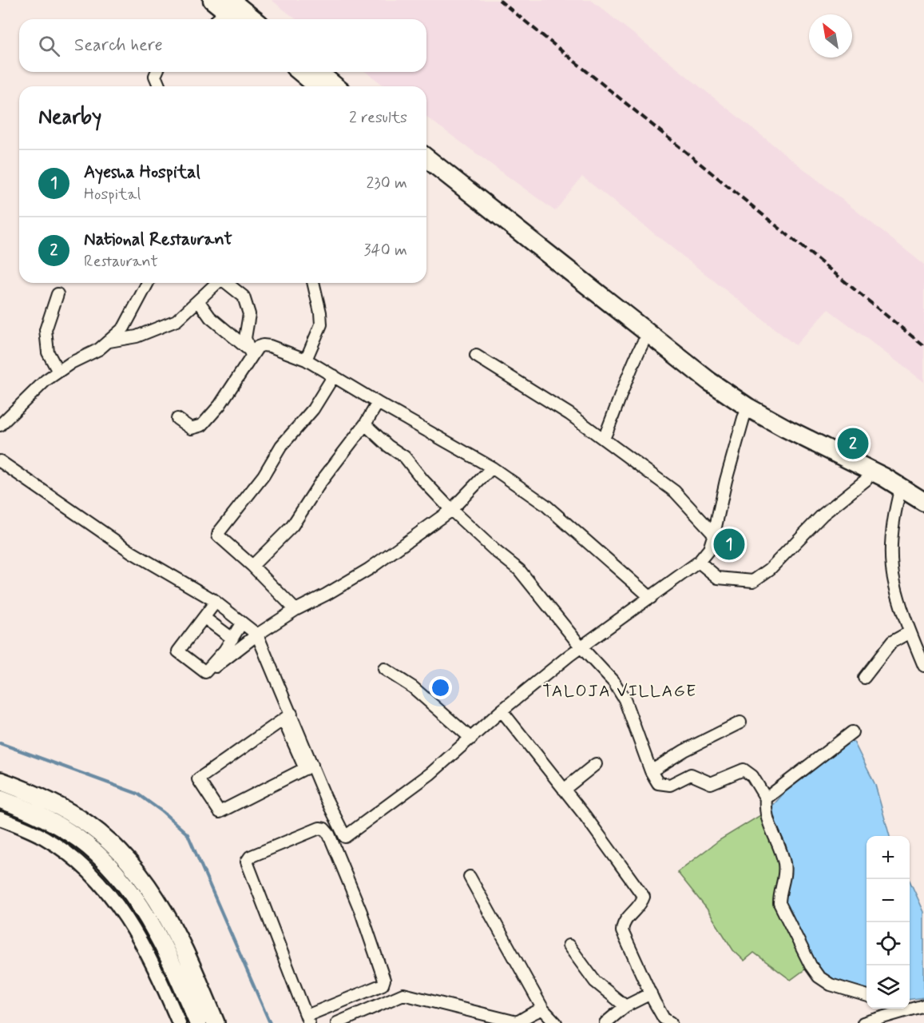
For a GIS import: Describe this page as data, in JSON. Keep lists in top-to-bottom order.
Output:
{
  "districts": ["TALOJA VILLAGE"],
  "north": "top left",
  "page": {
    "search": "Search here",
    "heading": ["Nearby", "2 results"],
    "list": [
      {
        "mark": "1",
        "name": "Ayesha Hospital",
        "note": "Hospital",
        "value": "230 m"
      },
      {
        "mark": "2",
        "name": "National Restaurant",
        "note": "Restaurant",
        "value": "340 m"
      }
    ],
    "pins": ["2", "1"],
    "map_buttons": ["+", "−"]
  }
}
